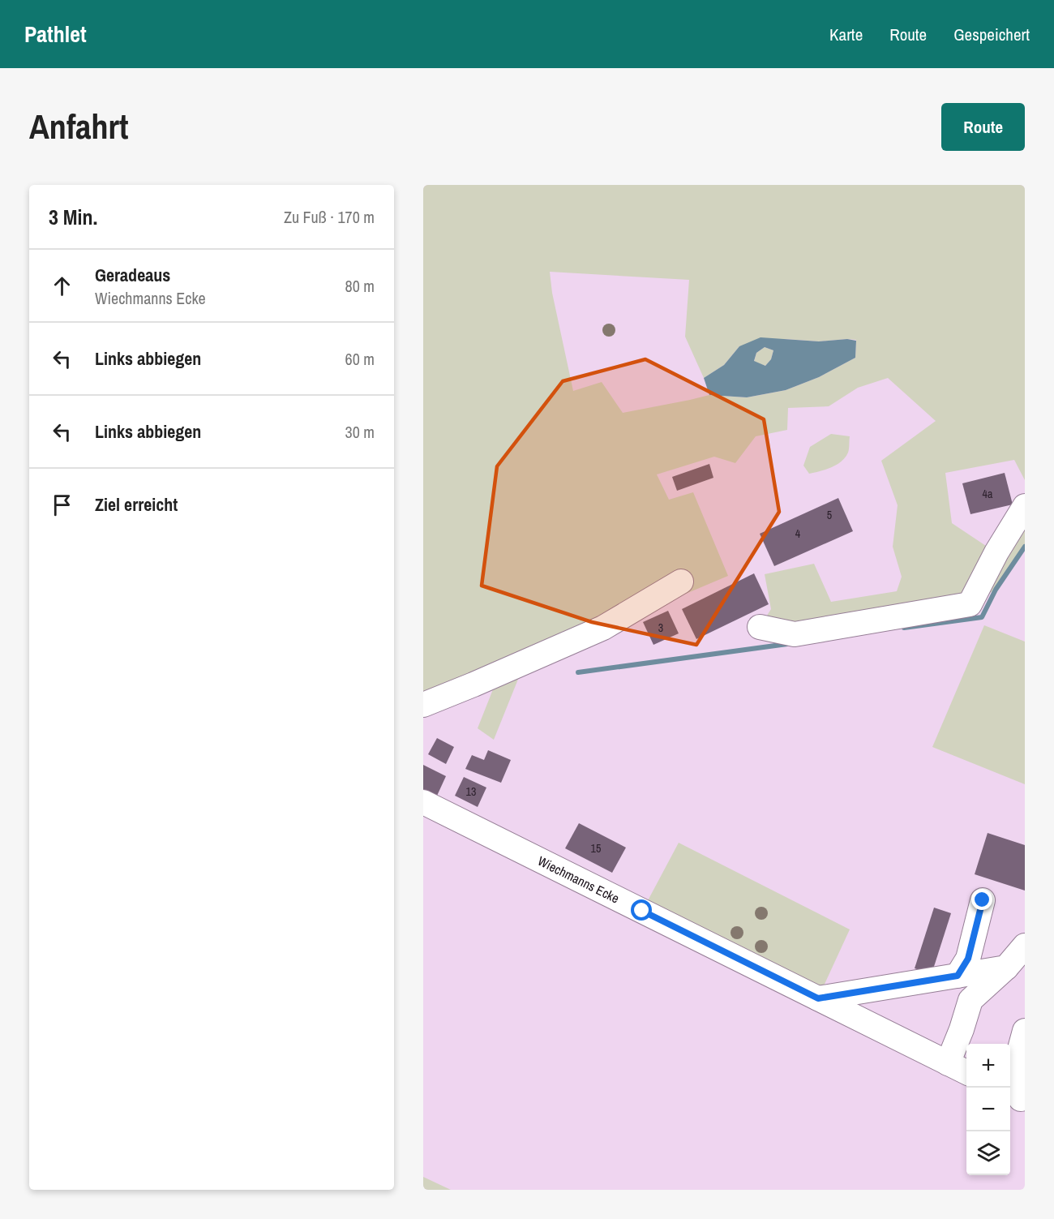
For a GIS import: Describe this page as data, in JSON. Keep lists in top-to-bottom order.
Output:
{
  "streets": {
    "street": ["Wiechmanns Ecke"]
  },
  "house_numbers": [
    "4a",
    "5",
    "4",
    "3",
    "13",
    "15"
  ],
  "page": {
    "header": "Pathlet",
    "nav": ["Karte", "Route", "Gespeichert"],
    "buttons": "Route",
    "title": "Anfahrt",
    "heading": ["3 Min.", "Zu Fuß · 170 m"],
    "list": [
      ["Geradeaus", "Wiechmanns Ecke", "80 m"],
      ["Links abbiegen", "60 m"],
      ["Links abbiegen", "30 m"],
      "Ziel erreicht"
    ],
    "map_buttons": ["+", "−"]
  }
}
